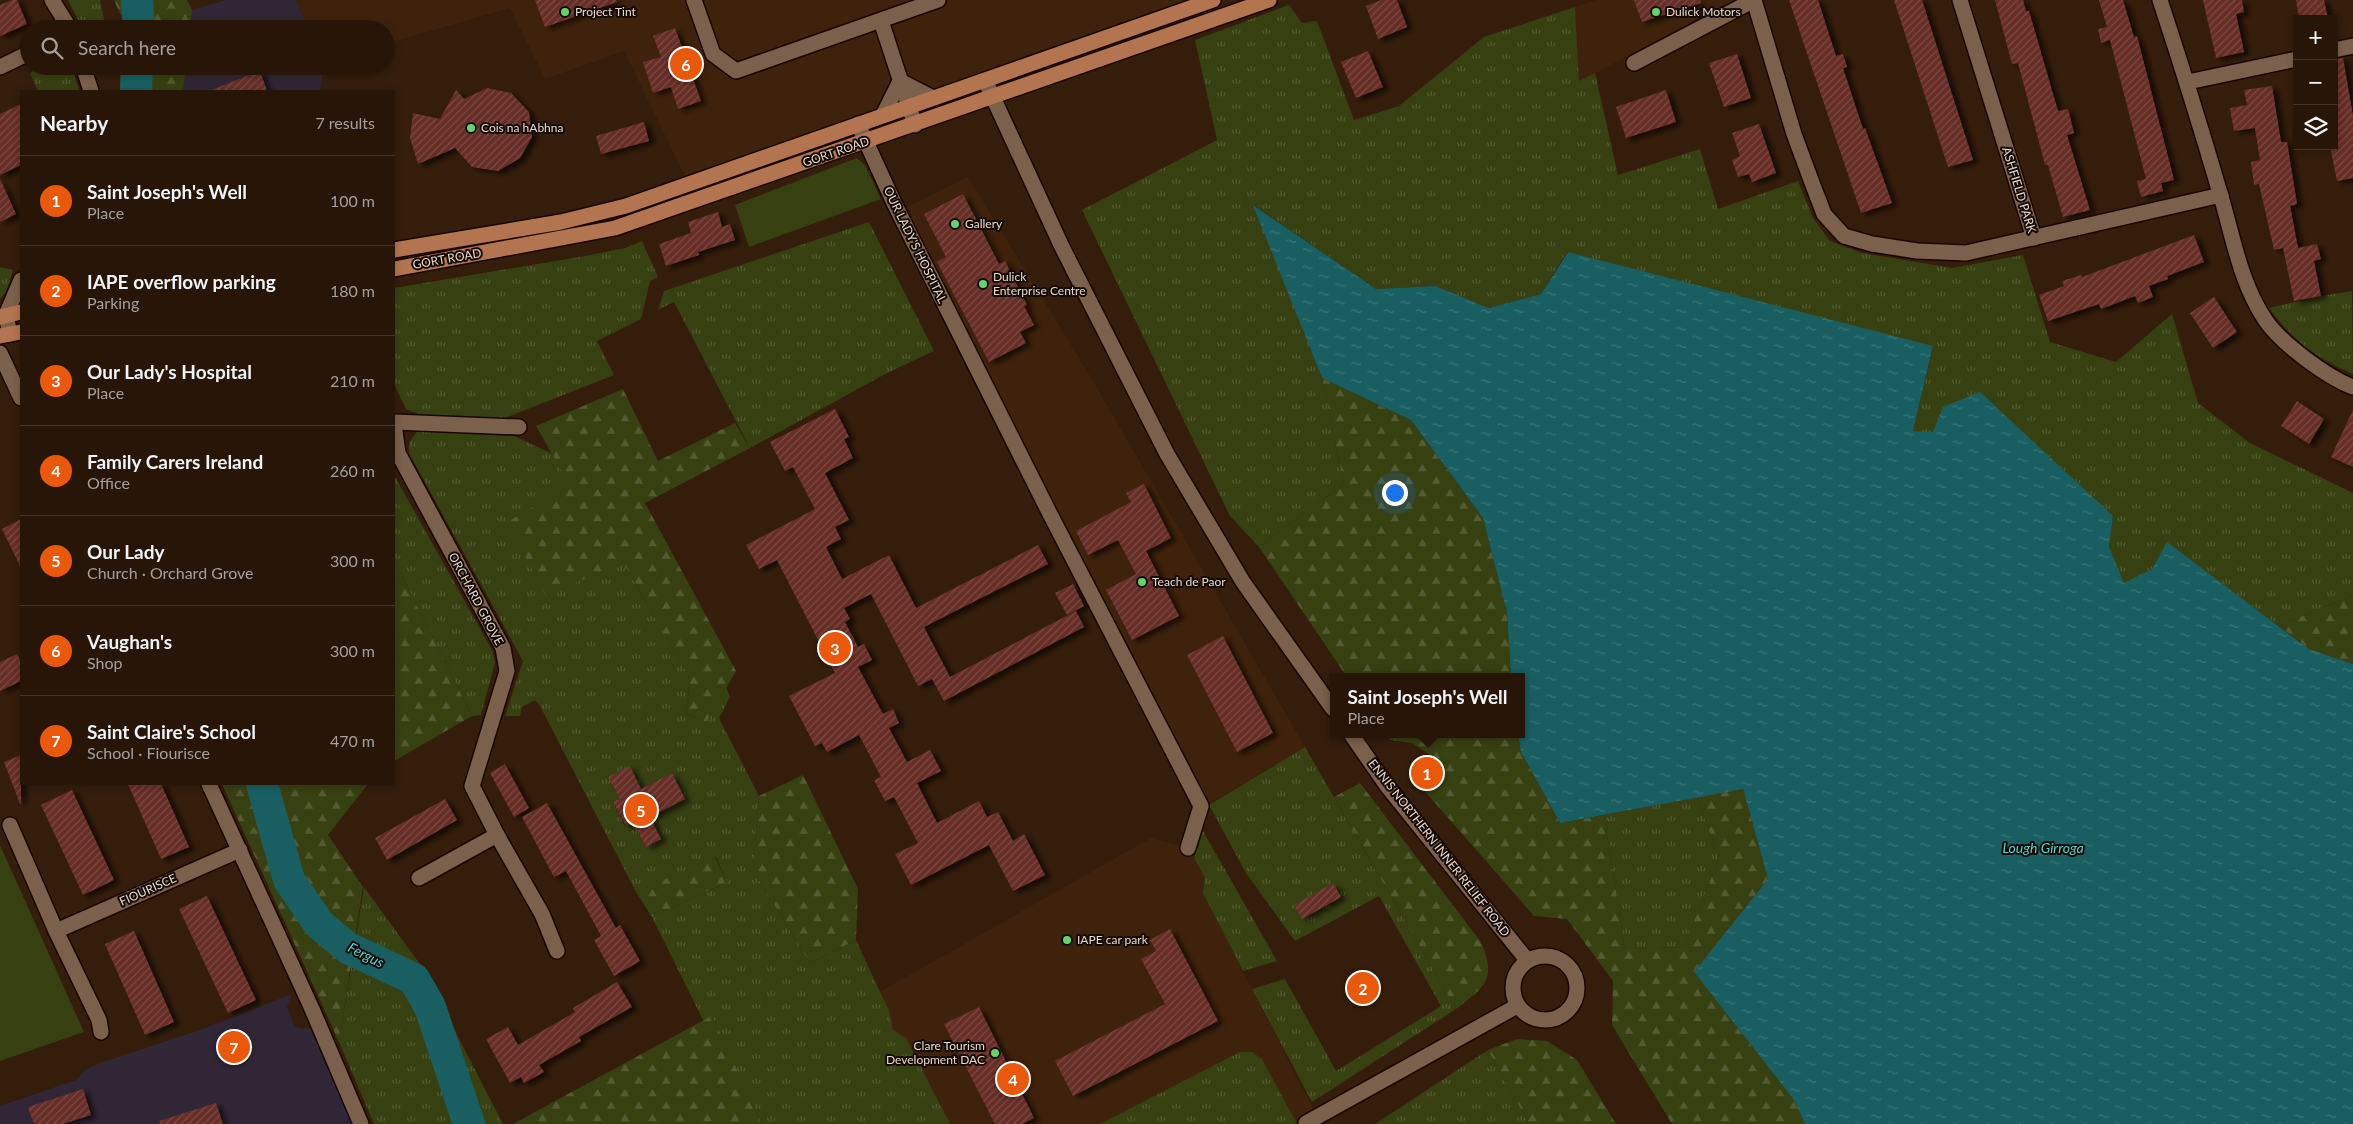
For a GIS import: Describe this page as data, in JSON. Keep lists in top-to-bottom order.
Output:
{
  "streets": {
    "main road": ["GORT ROAD"],
    "street": [
      "ASHFIELD PARK",
      "OUR LADY'S HOSPITAL",
      "ORCHARD GROVE",
      "ENNIS NORTHERN INNER RELIEF ROAD",
      "FIOURISCE"
    ]
  },
  "crossings": [
    ["GORT ROAD", "OUR LADY'S HOSPITAL"]
  ],
  "water": ["Lough Girroga", "Fergus"],
  "places": [
    "Project Tint",
    "Dulick Motors",
    "Cois na hAbhna",
    "Gallery",
    "Dulick Enterprise Centre",
    "Teach de Paor",
    "IAPE car park",
    "Clare Tourism Development DAC"
  ],
  "page": {
    "map_buttons": ["+", "−"],
    "search": "Search here",
    "pins": [
      "6",
      "3",
      "1",
      "5",
      "2",
      "7",
      "4"
    ],
    "heading": ["Nearby", "7 results"],
    "list": [
      {
        "mark": "1",
        "name": "Saint Joseph's Well",
        "note": "Place",
        "value": "100 m"
      },
      {
        "mark": "2",
        "name": "IAPE overflow parking",
        "note": "Parking",
        "value": "180 m"
      },
      {
        "mark": "3",
        "name": "Our Lady's Hospital",
        "note": "Place",
        "value": "210 m"
      },
      {
        "mark": "4",
        "name": "Family Carers Ireland",
        "note": "Office",
        "value": "260 m"
      },
      {
        "mark": "5",
        "name": "Our Lady",
        "note": "Church · Orchard Grove",
        "value": "300 m"
      },
      {
        "mark": "6",
        "name": "Vaughan's",
        "note": "Shop",
        "value": "300 m"
      },
      {
        "mark": "7",
        "name": "Saint Claire's School",
        "note": "School · Fiourisce",
        "value": "470 m"
      }
    ],
    "popup": ["Saint Joseph's Well", "Place"]
  }
}
